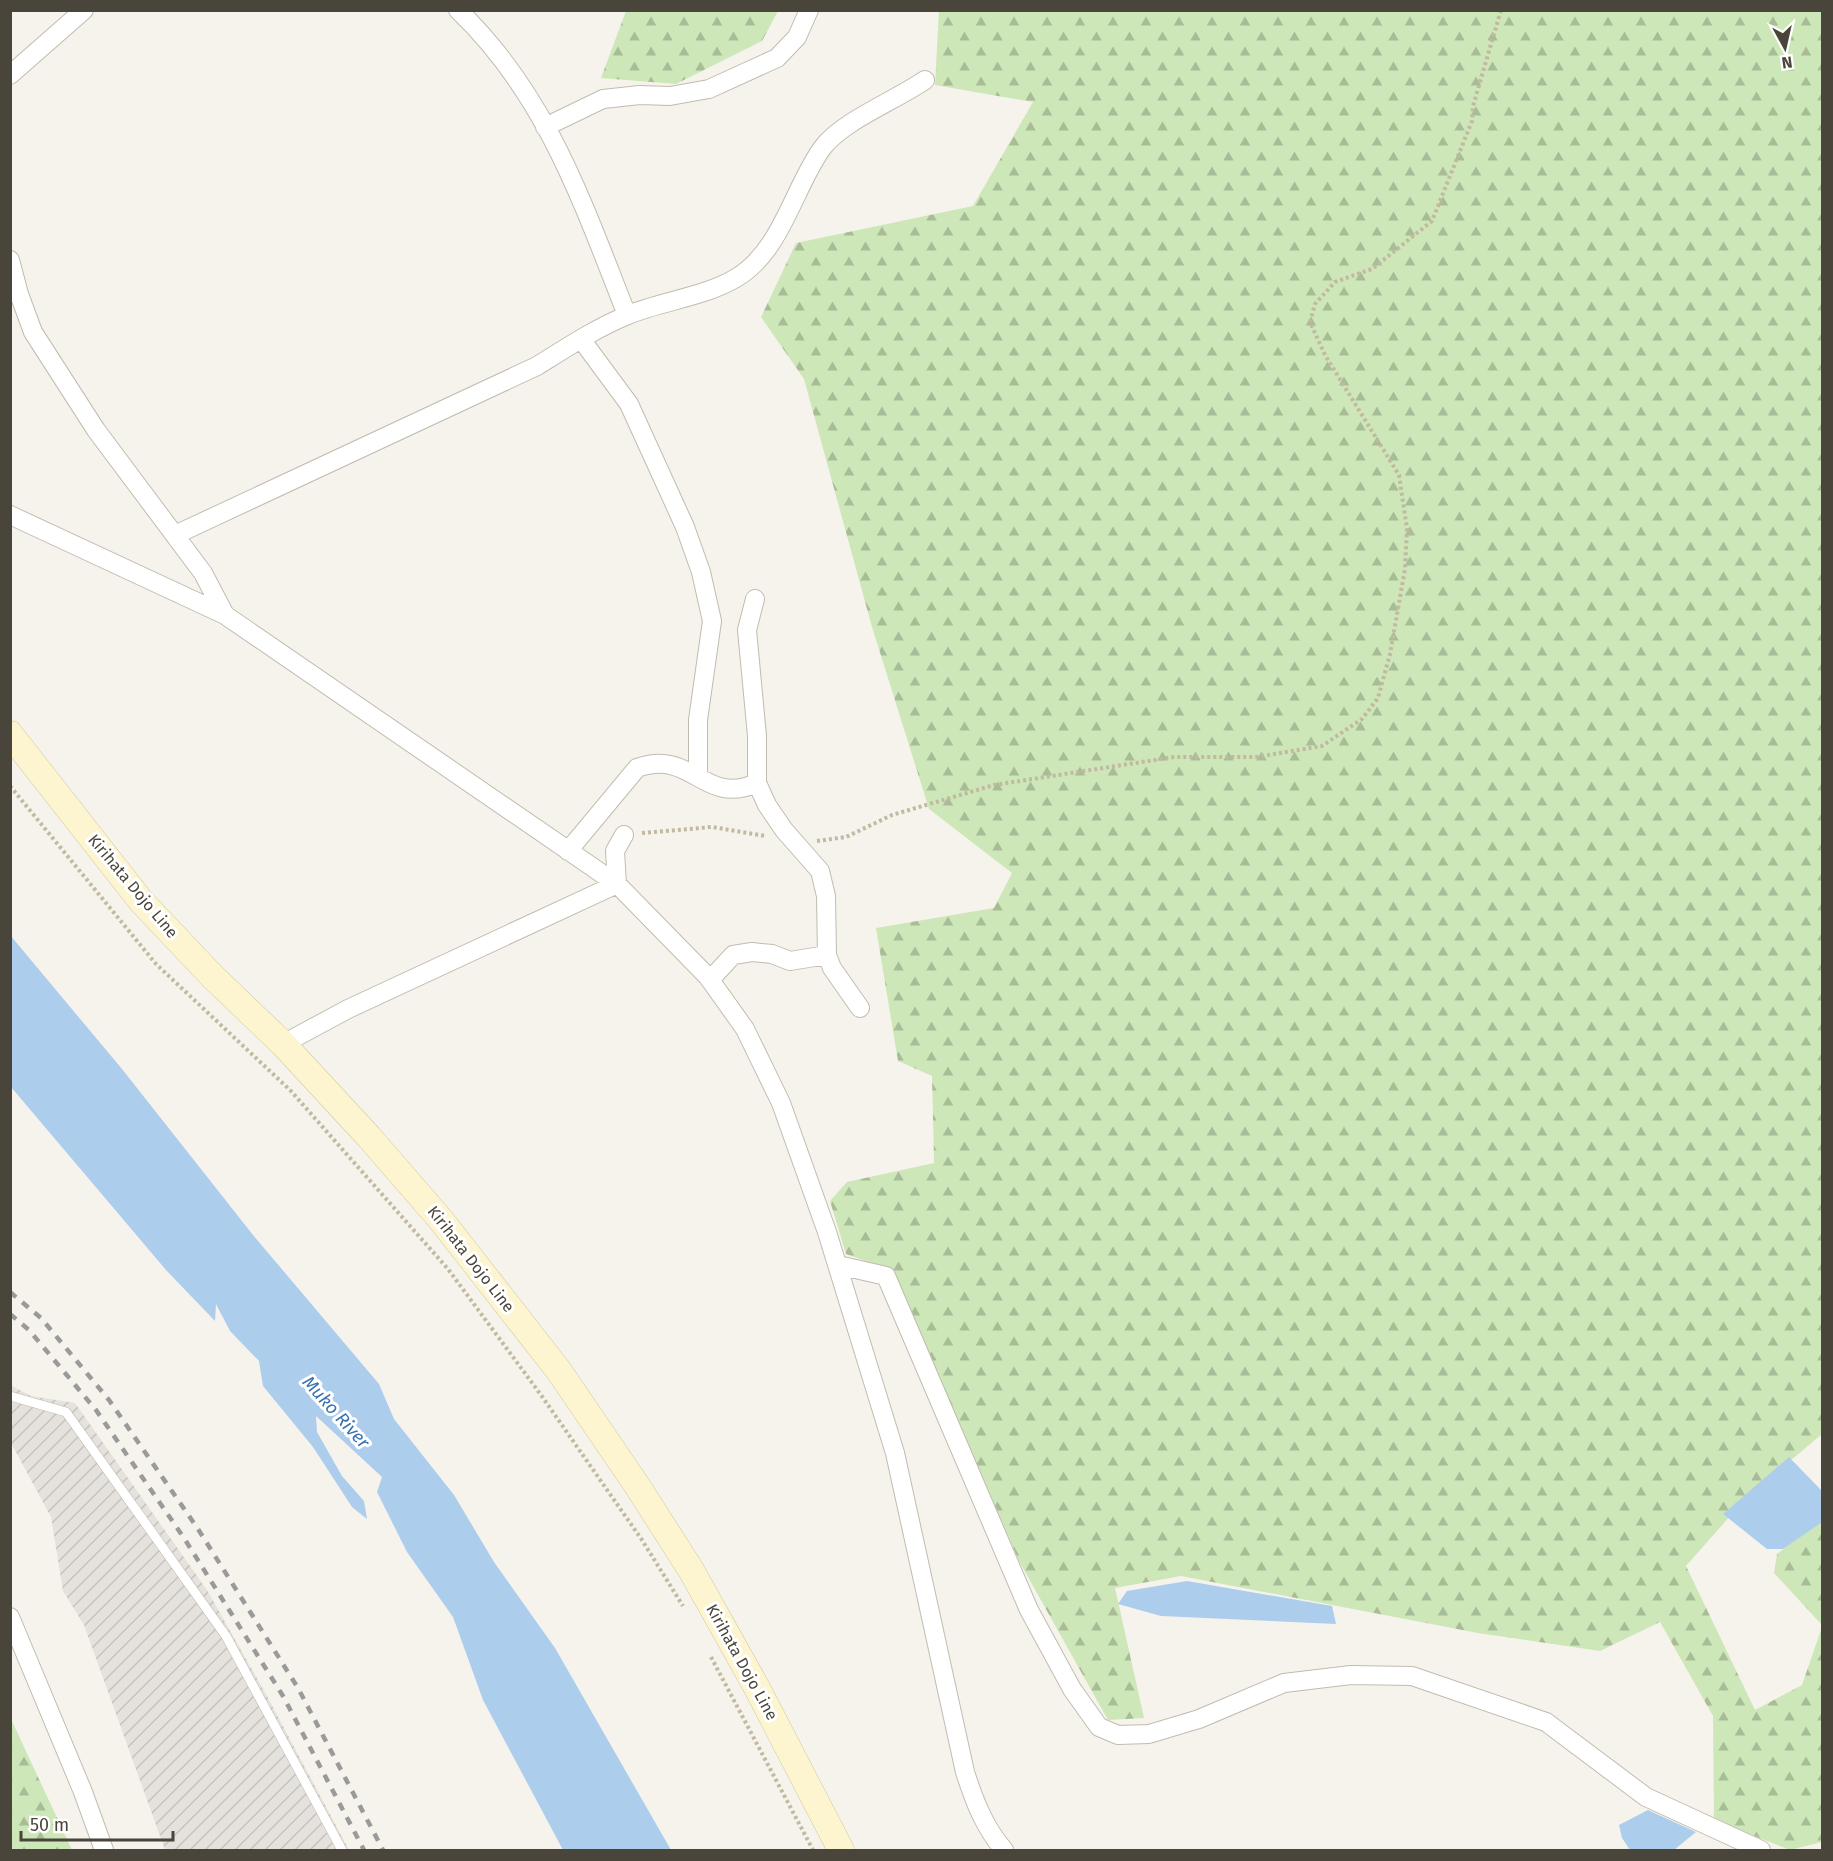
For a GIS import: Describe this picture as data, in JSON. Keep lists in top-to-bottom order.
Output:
{
  "streets": {
    "main road": ["Kirihata Dojo Line"]
  },
  "water": ["Muko River"],
  "scale_bar": "50 m",
  "north": "bottom"
}
